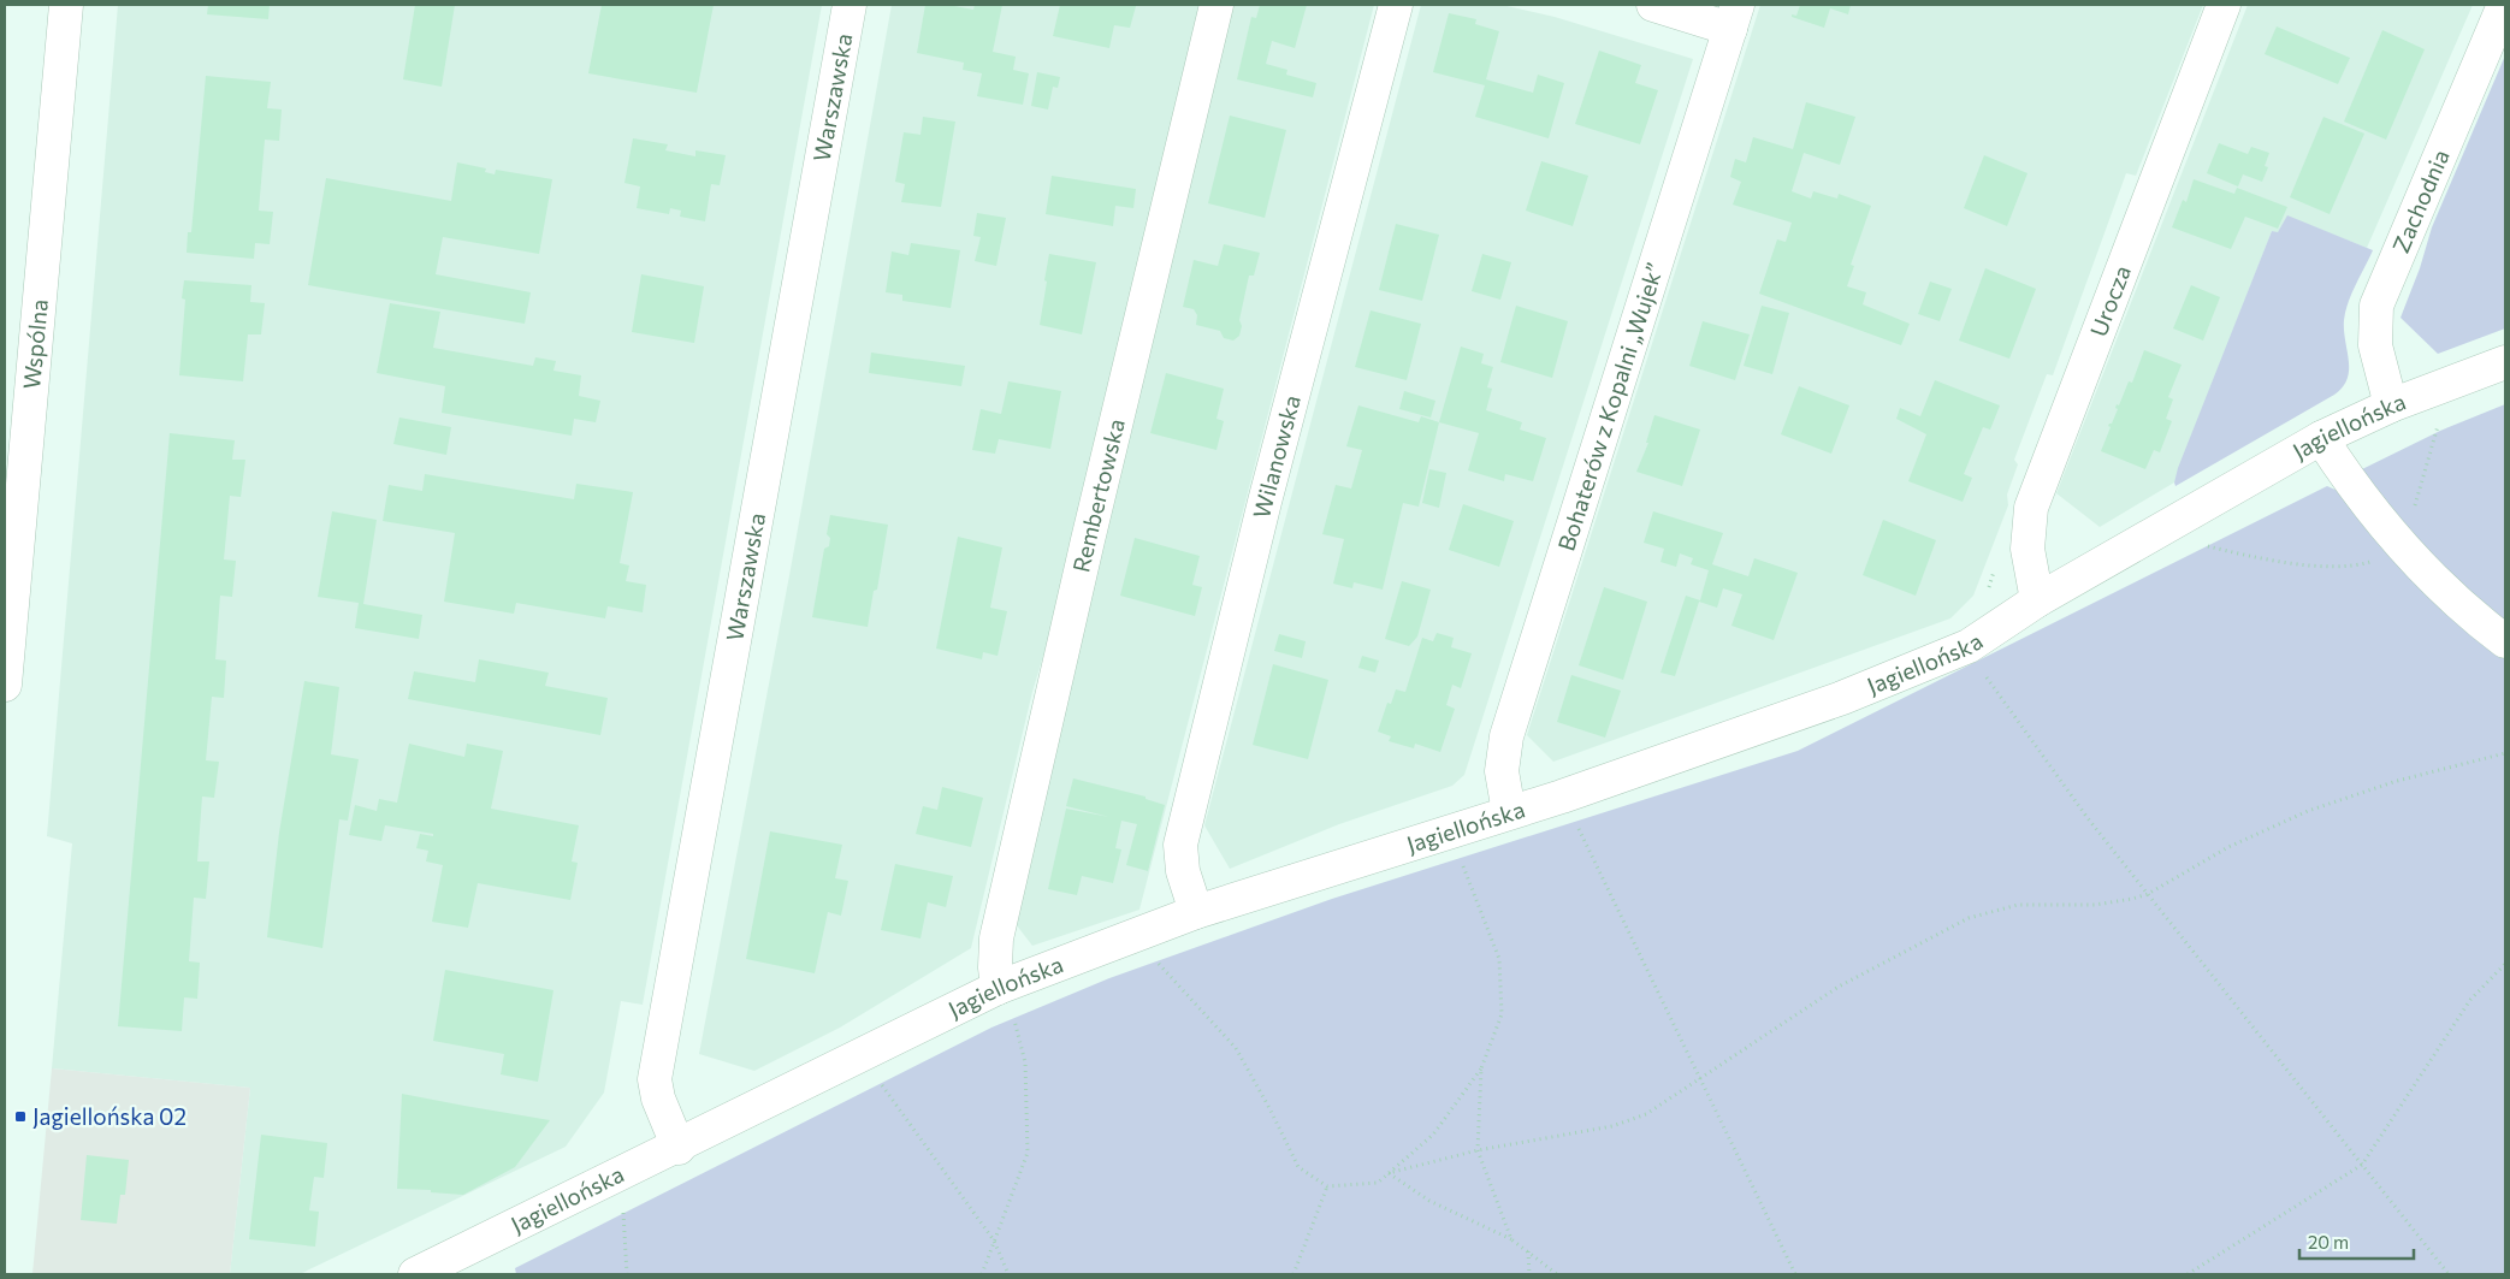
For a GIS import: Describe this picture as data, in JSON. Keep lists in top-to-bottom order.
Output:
{
  "streets": {
    "street": [
      "Warszawska",
      "Zachodnia",
      "Urocza",
      "Wspólna",
      "Bohaterów z Kopalni „Wujek”",
      "Jagiellońska",
      "Wilanowska",
      "Rembertowska"
    ]
  },
  "crossings": [
    ["Warszawska", "Jagiellońska"],
    ["Zachodnia", "Jagiellońska"],
    ["Urocza", "Jagiellońska"],
    ["Bohaterów z Kopalni „Wujek”", "Jagiellońska"],
    ["Jagiellońska", "Wilanowska"],
    ["Jagiellońska", "Rembertowska"]
  ],
  "places": {
    "transit": ["Jagiellońska 02"]
  },
  "scale_bar": "20 m"
}
